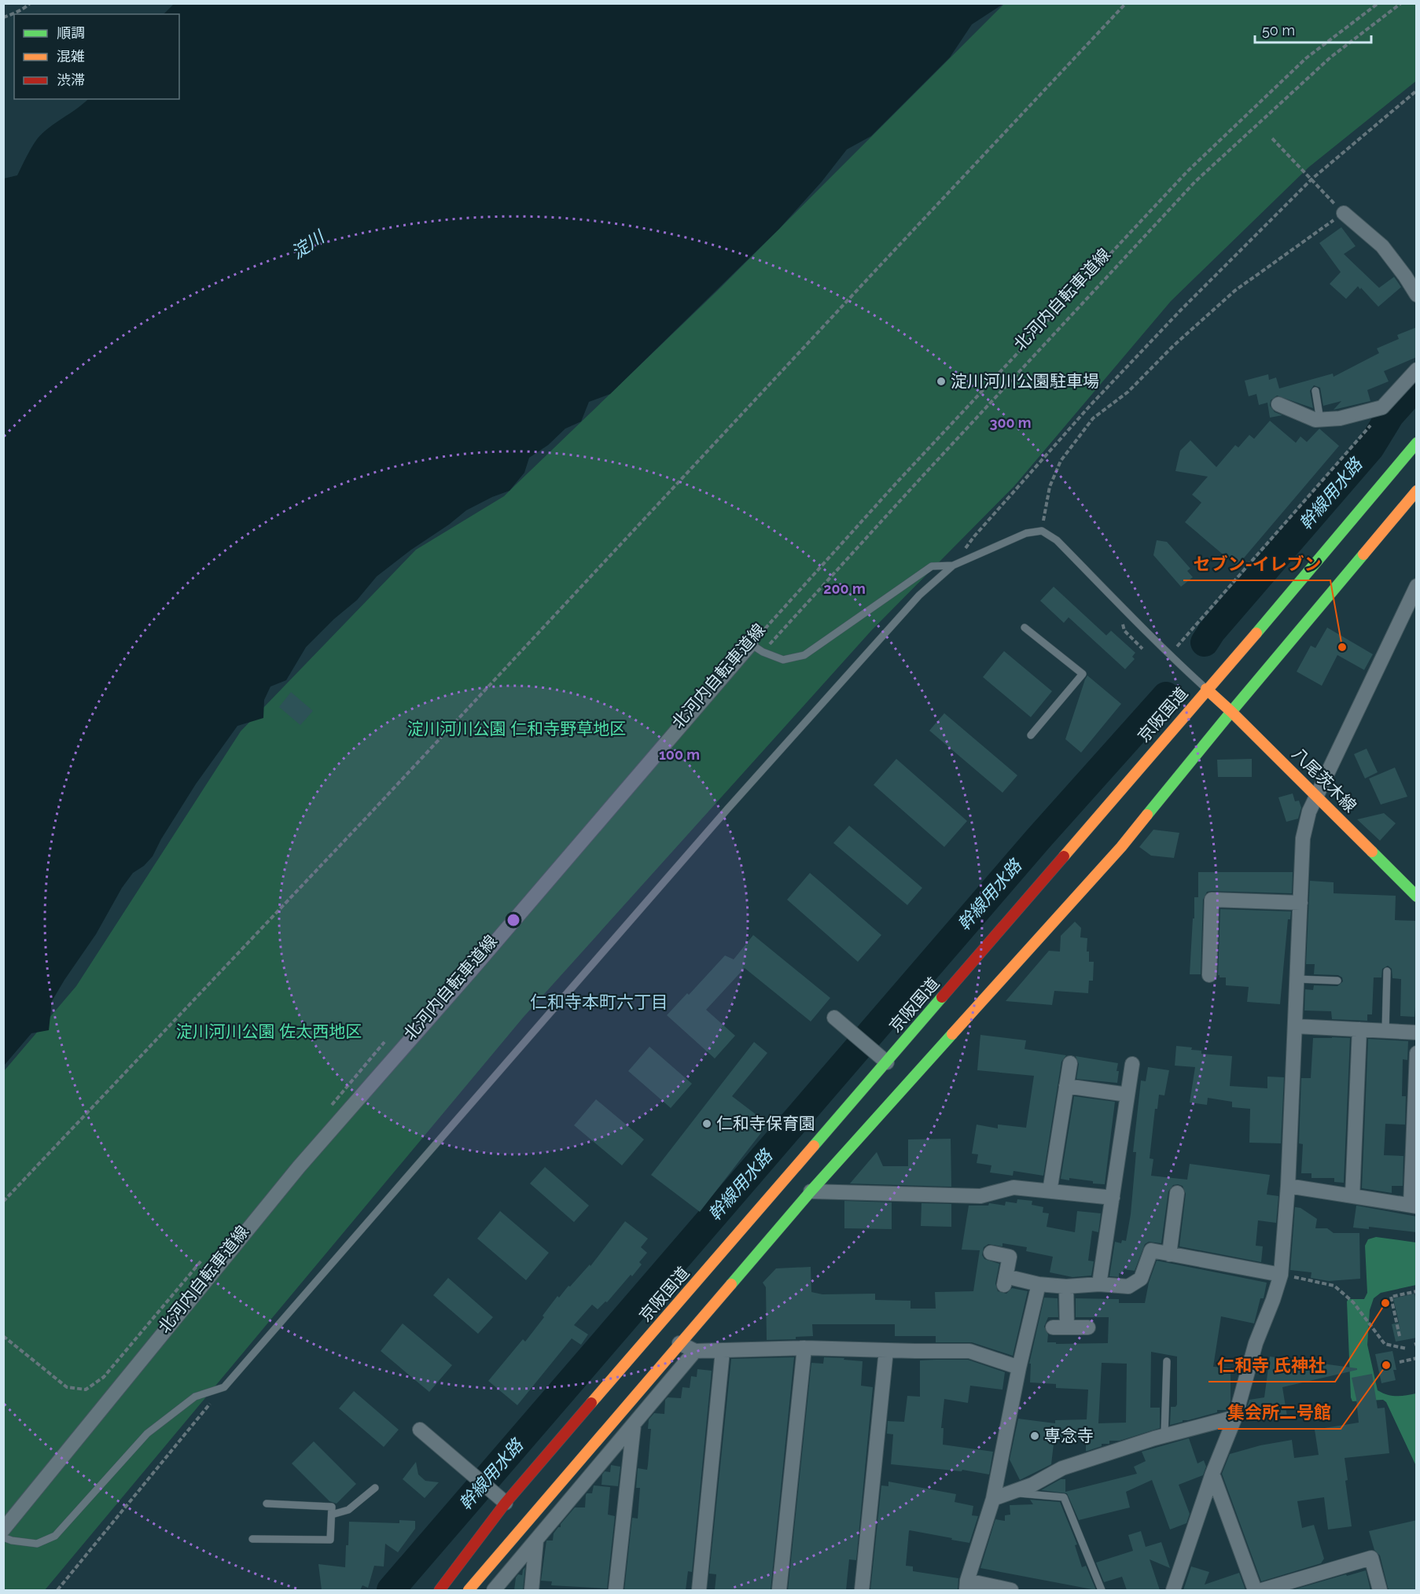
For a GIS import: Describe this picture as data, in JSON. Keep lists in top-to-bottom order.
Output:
{
  "streets": {
    "main road": ["京阪国道", "八尾茨木線"],
    "street": ["北河内自転車道線"]
  },
  "crossings": [
    ["京阪国道", "八尾茨木線"]
  ],
  "districts": ["仁和寺本町六丁目"],
  "water": ["淀川", "幹線用水路"],
  "parks": ["淀川河川公園 仁和寺野草地区", "淀川河川公園 佐太西地区"],
  "places": [
    "淀川河川公園駐車場",
    "セブン-イレブン",
    "仁和寺保育園",
    "仁和寺 氏神社",
    "集会所二号館",
    "専念寺"
  ],
  "legend": ["順調", "混雑", "渋滞"],
  "scale_bar": "50 m",
  "rings": ["300 m", "200 m", "100 m"]
}
